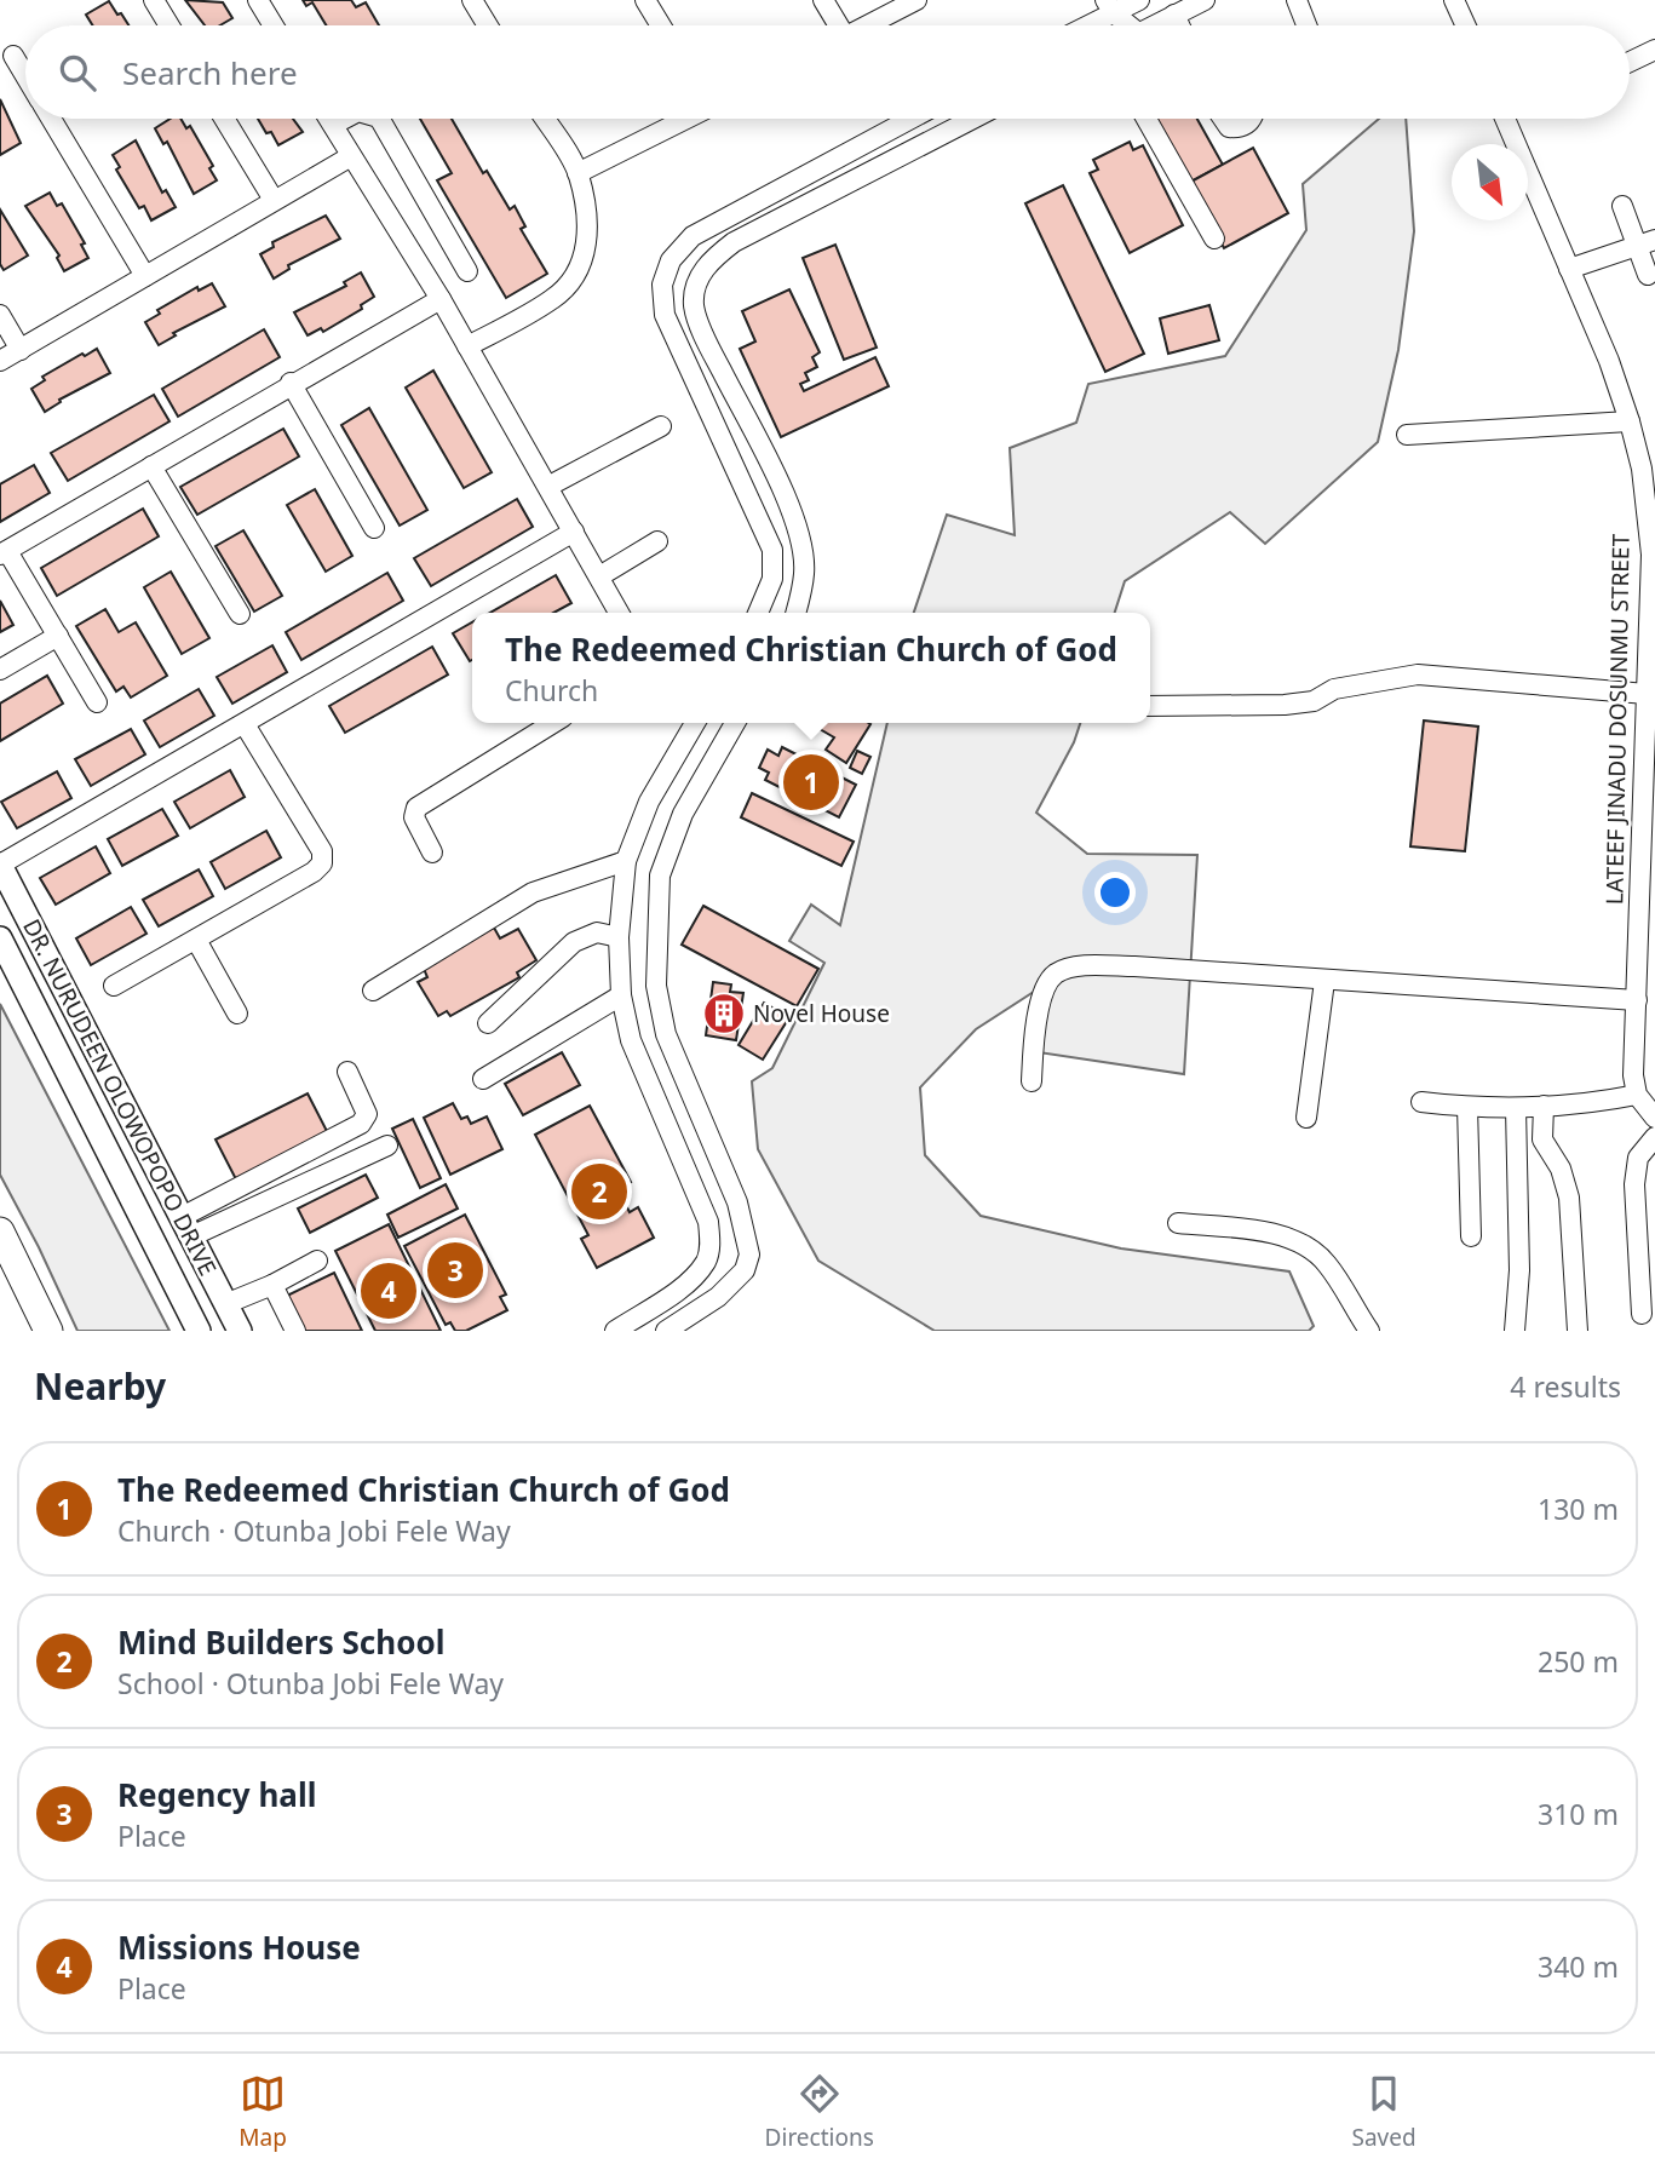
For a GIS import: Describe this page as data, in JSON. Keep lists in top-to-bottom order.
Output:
{
  "streets": {
    "main road": ["DR. NURUDEEN OLOWOPOPO DRIVE"],
    "street": ["LATEEF JINADU DOSUNMU STREET"]
  },
  "places": {
    "building": ["Novel House"]
  },
  "north": "bottom right",
  "page": {
    "search": "Search here",
    "popup": ["The Redeemed Christian Church of God", "Church"],
    "pins": [
      "1",
      "2",
      "3",
      "4"
    ],
    "heading": ["Nearby", "4 results"],
    "list": [
      {
        "mark": "1",
        "name": "The Redeemed Christian Church of God",
        "note": "Church · Otunba Jobi Fele Way",
        "value": "130 m"
      },
      {
        "mark": "2",
        "name": "Mind Builders School",
        "note": "School · Otunba Jobi Fele Way",
        "value": "250 m"
      },
      {
        "mark": "3",
        "name": "Regency hall",
        "note": "Place",
        "value": "310 m"
      },
      {
        "mark": "4",
        "name": "Missions House",
        "note": "Place",
        "value": "340 m"
      }
    ],
    "nav": ["Map", "Directions", "Saved"]
  }
}
